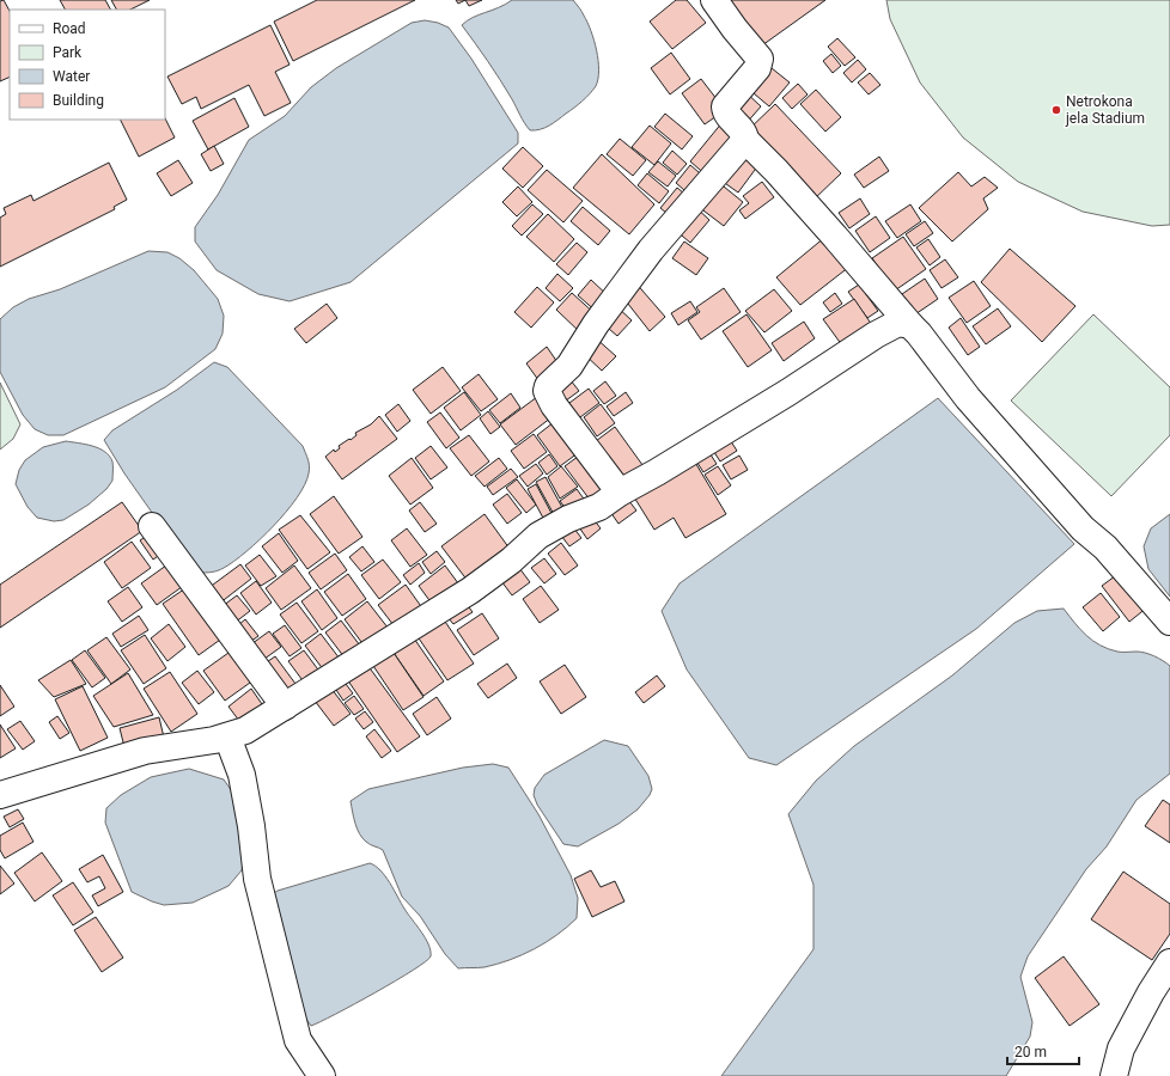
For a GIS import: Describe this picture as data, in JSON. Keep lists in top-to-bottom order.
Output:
{
  "places": ["Netrokona jela Stadium"],
  "legend": [
    "Road",
    "Park",
    "Water",
    "Building"
  ],
  "scale_bar": "20 m"
}
